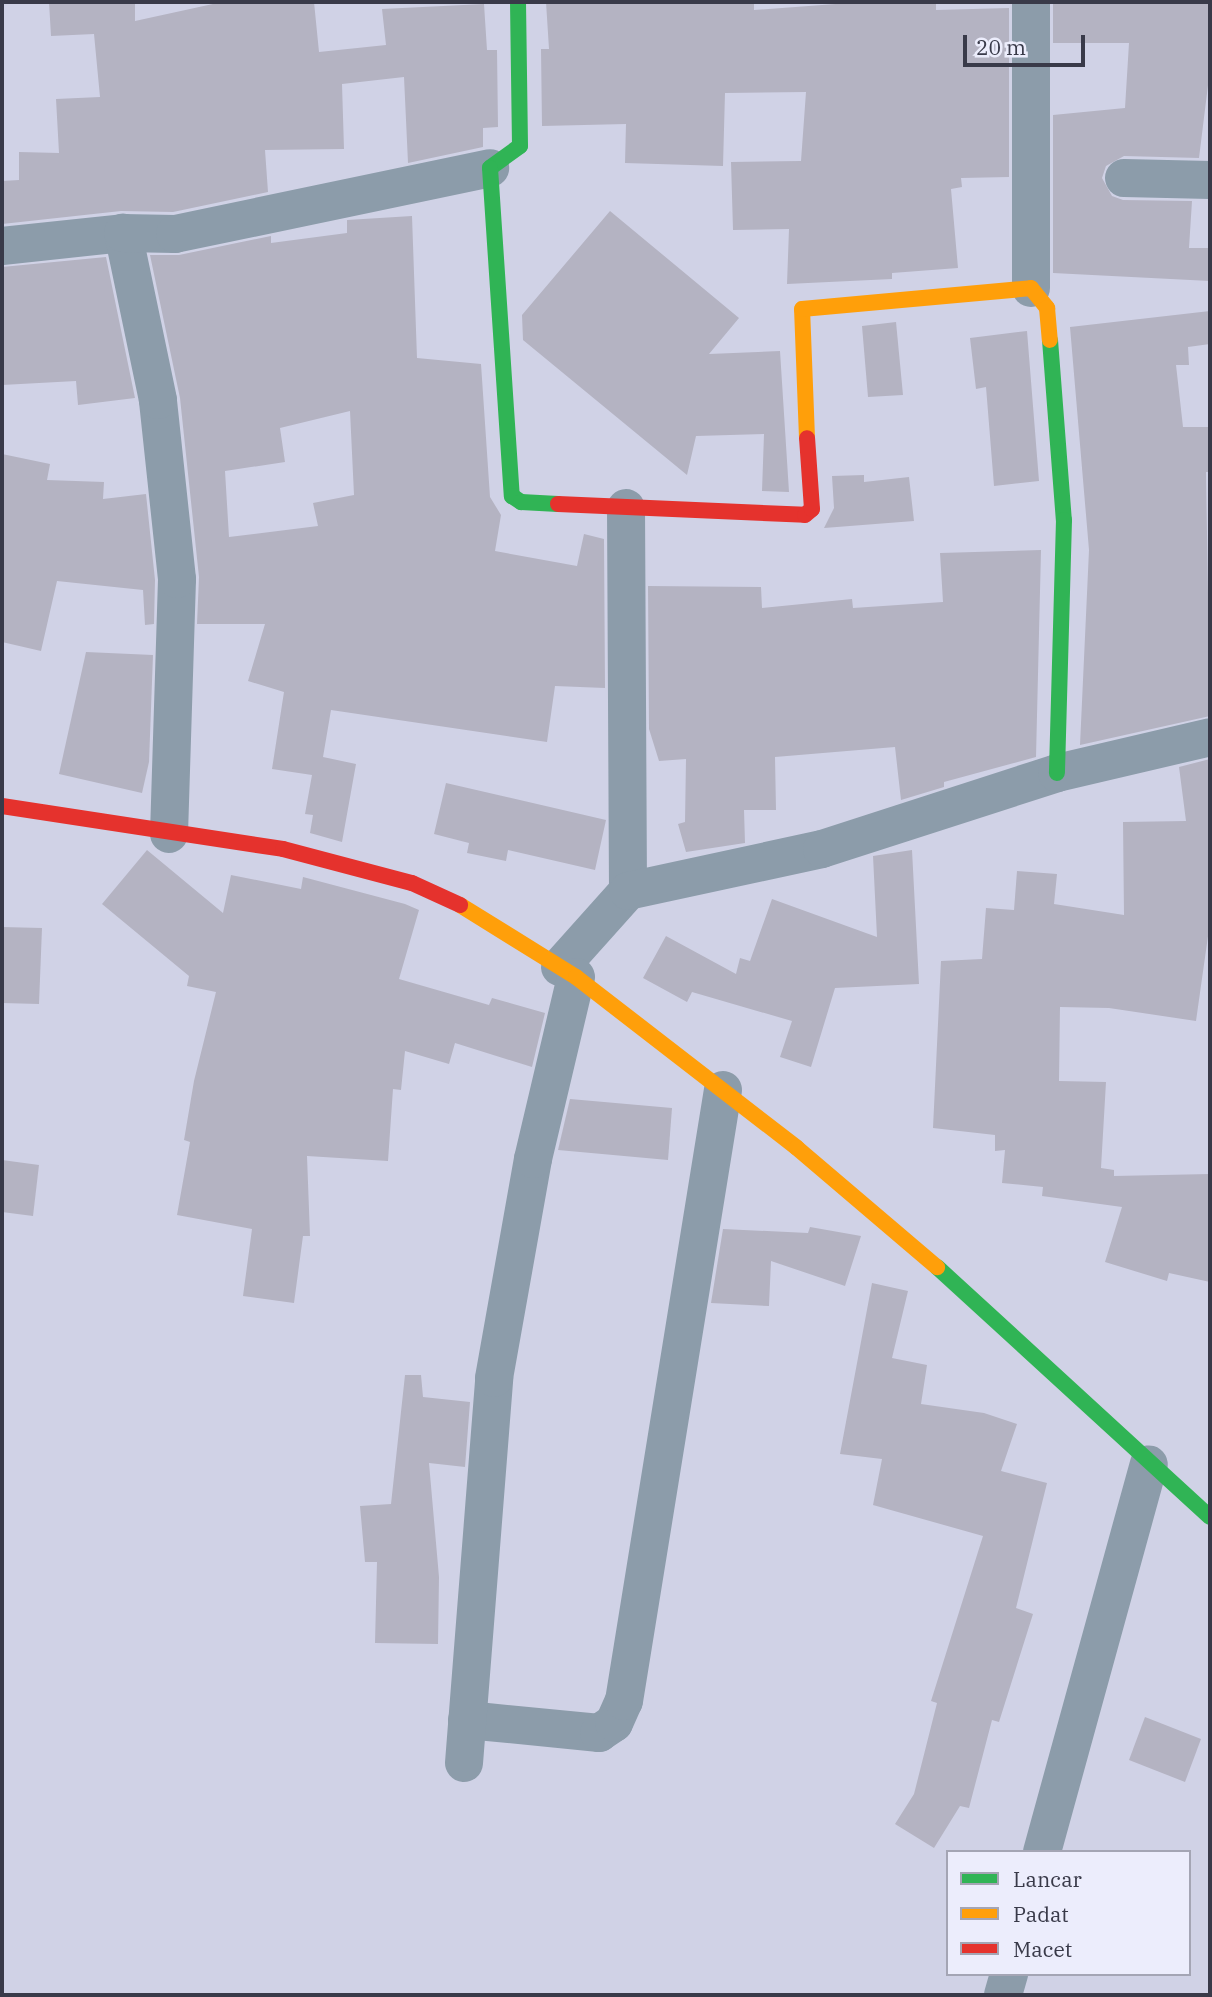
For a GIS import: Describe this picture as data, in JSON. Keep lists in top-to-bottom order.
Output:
{
  "legend": ["Lancar", "Padat", "Macet"],
  "scale_bar": "20 m"
}
